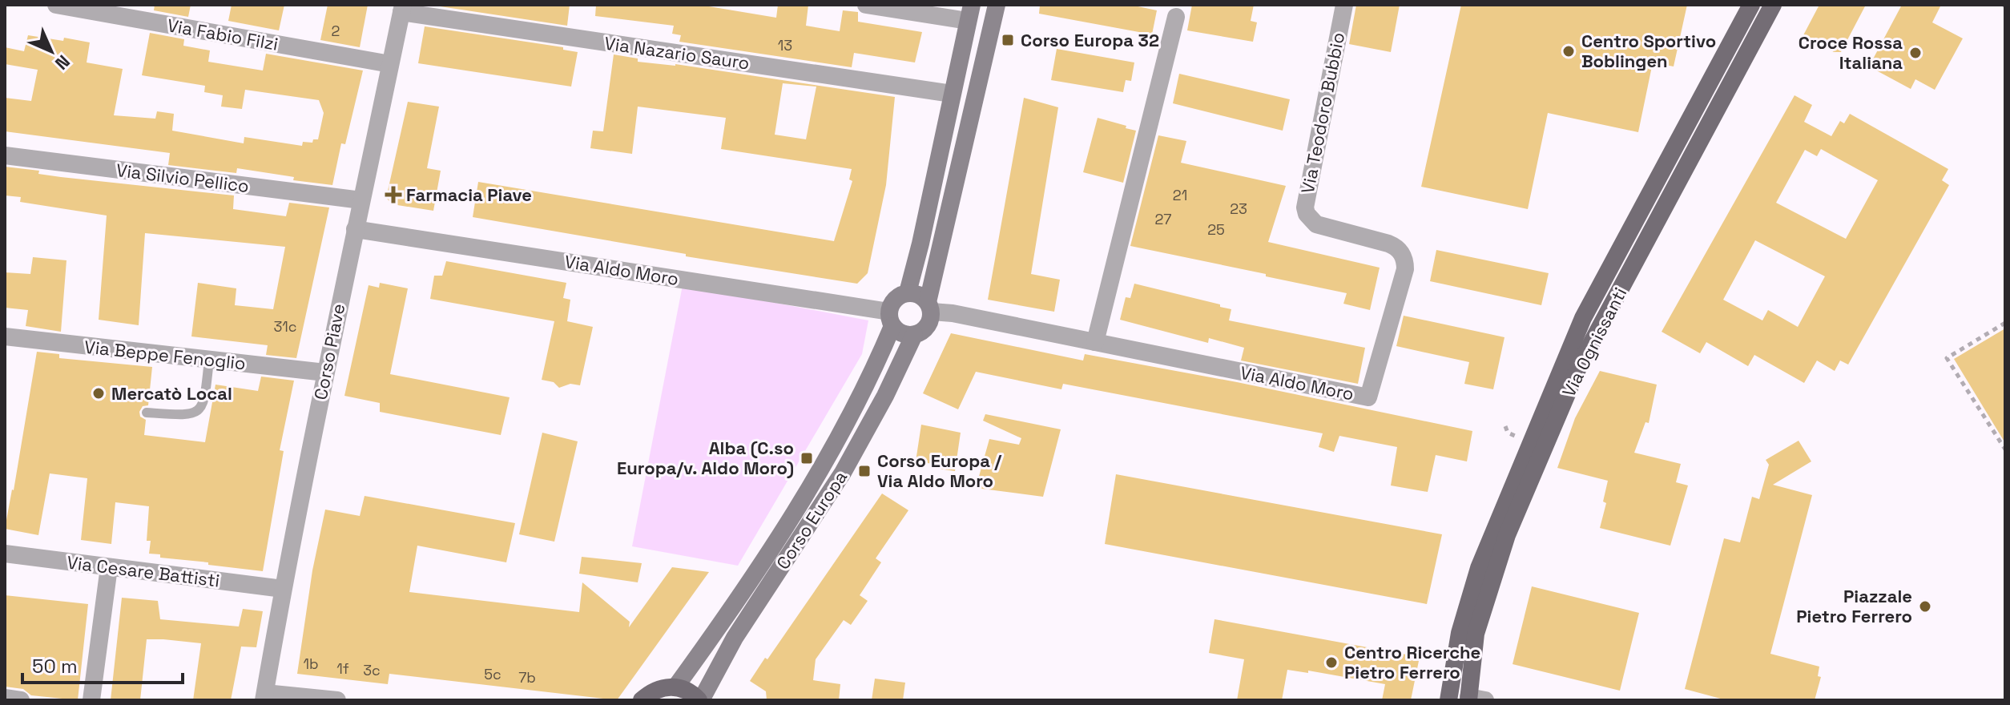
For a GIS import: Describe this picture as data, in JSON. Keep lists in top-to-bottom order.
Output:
{
  "streets": {
    "main road": ["Via Ognissanti", "Corso Europa"],
    "street": [
      "Via Fabio Filzi",
      "Via Nazario Sauro",
      "Via Teodoro Bubbio",
      "Via Silvio Pellico",
      "Via Aldo Moro",
      "Corso Piave",
      "Via Beppe Fenoglio",
      "Via Cesare Battisti"
    ]
  },
  "crossings": [
    ["Via Fabio Filzi", "Corso Piave"],
    ["Via Nazario Sauro", "Corso Piave"],
    ["Via Nazario Sauro", "Corso Europa"],
    ["Via Teodoro Bubbio", "Via Aldo Moro"],
    ["Via Silvio Pellico", "Corso Piave"],
    ["Via Aldo Moro", "Corso Piave"],
    ["Via Aldo Moro", "Corso Europa"],
    ["Corso Piave", "Via Beppe Fenoglio"],
    ["Corso Piave", "Via Cesare Battisti"]
  ],
  "places": {
    "transit": ["Corso Europa 32", "Alba (C.so Europa/v. Aldo Moro)", "Corso Europa / Via Aldo Moro"],
    "other": [
      "Centro Sportivo Boblingen",
      "Croce Rossa Italiana",
      "Mercatò Local",
      "Piazzale Pietro Ferrero",
      "Centro Ricerche Pietro Ferrero"
    ],
    "health": ["Farmacia Piave"]
  },
  "house_numbers": [
    "2",
    "13",
    "21",
    "23",
    "27",
    "25",
    "31c",
    "1b",
    "1f",
    "3c",
    "5c",
    "7b"
  ],
  "scale_bar": "50 m",
  "north": "bottom right"
}
